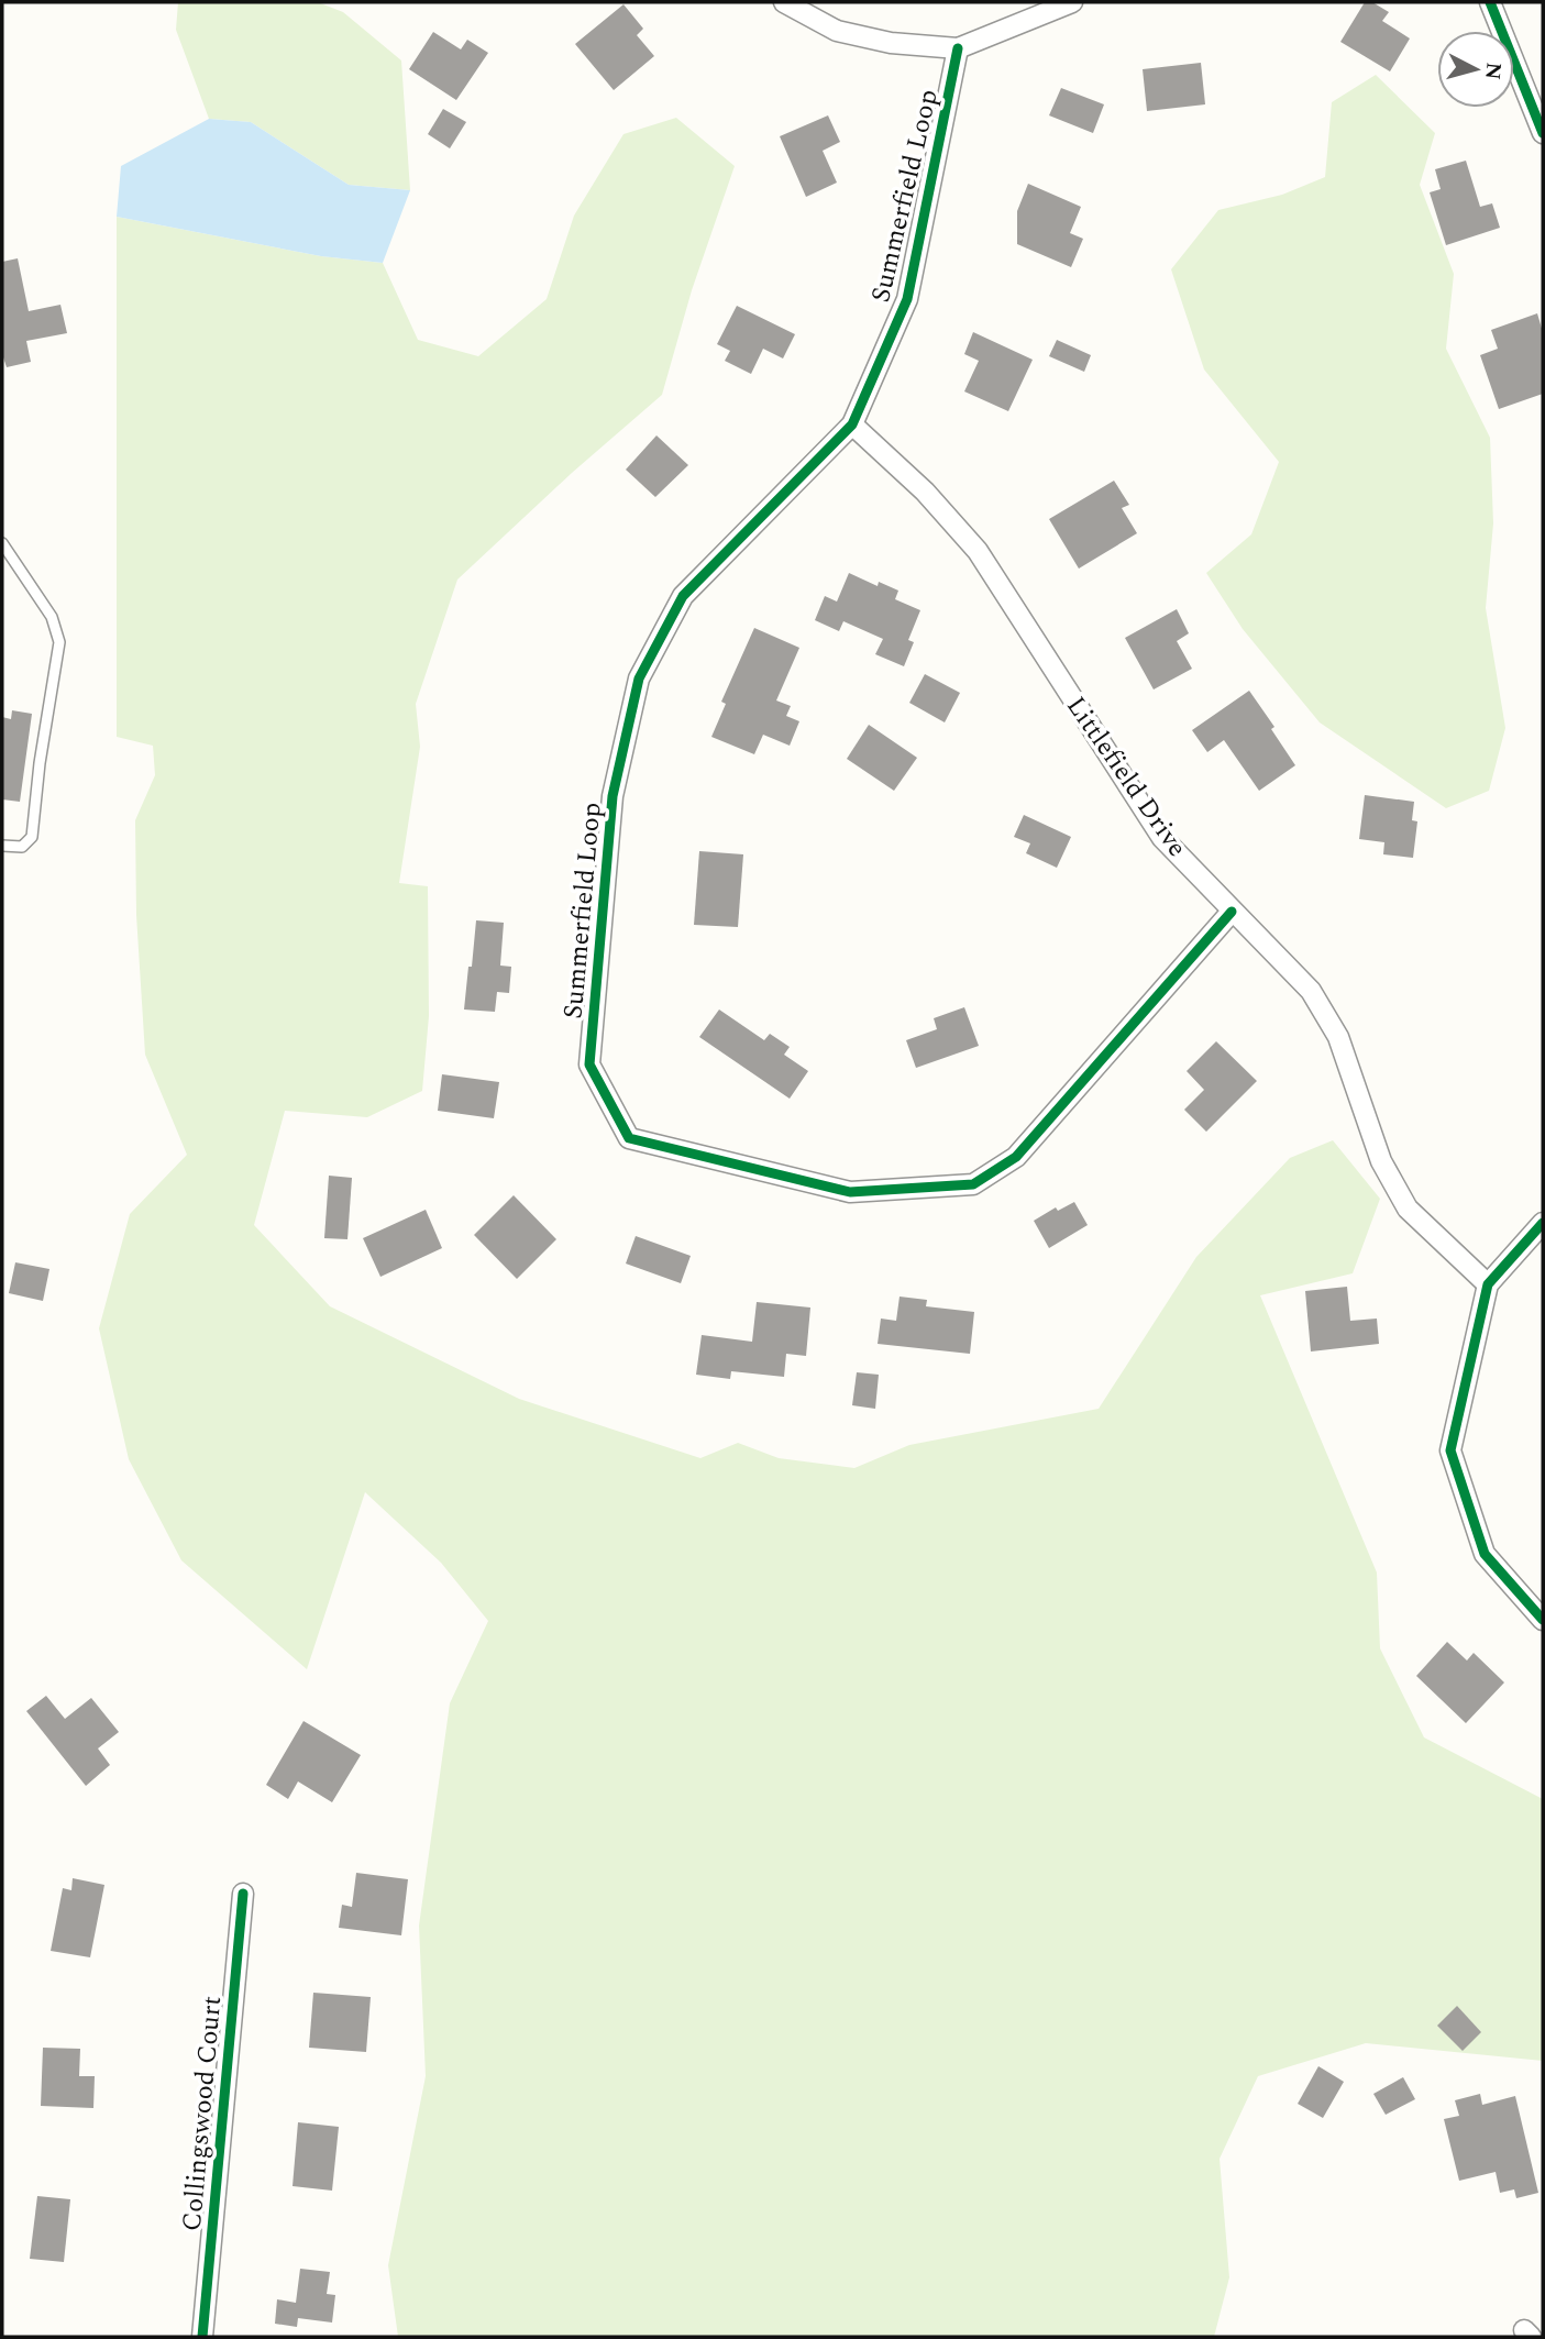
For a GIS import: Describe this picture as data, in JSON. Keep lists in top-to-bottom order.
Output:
{
  "streets": {
    "street": ["Summerfield Loop", "Littlefield Drive", "Collingswood Court"]
  },
  "crossings": [
    ["Summerfield Loop", "Littlefield Drive"]
  ],
  "north": "right"
}
